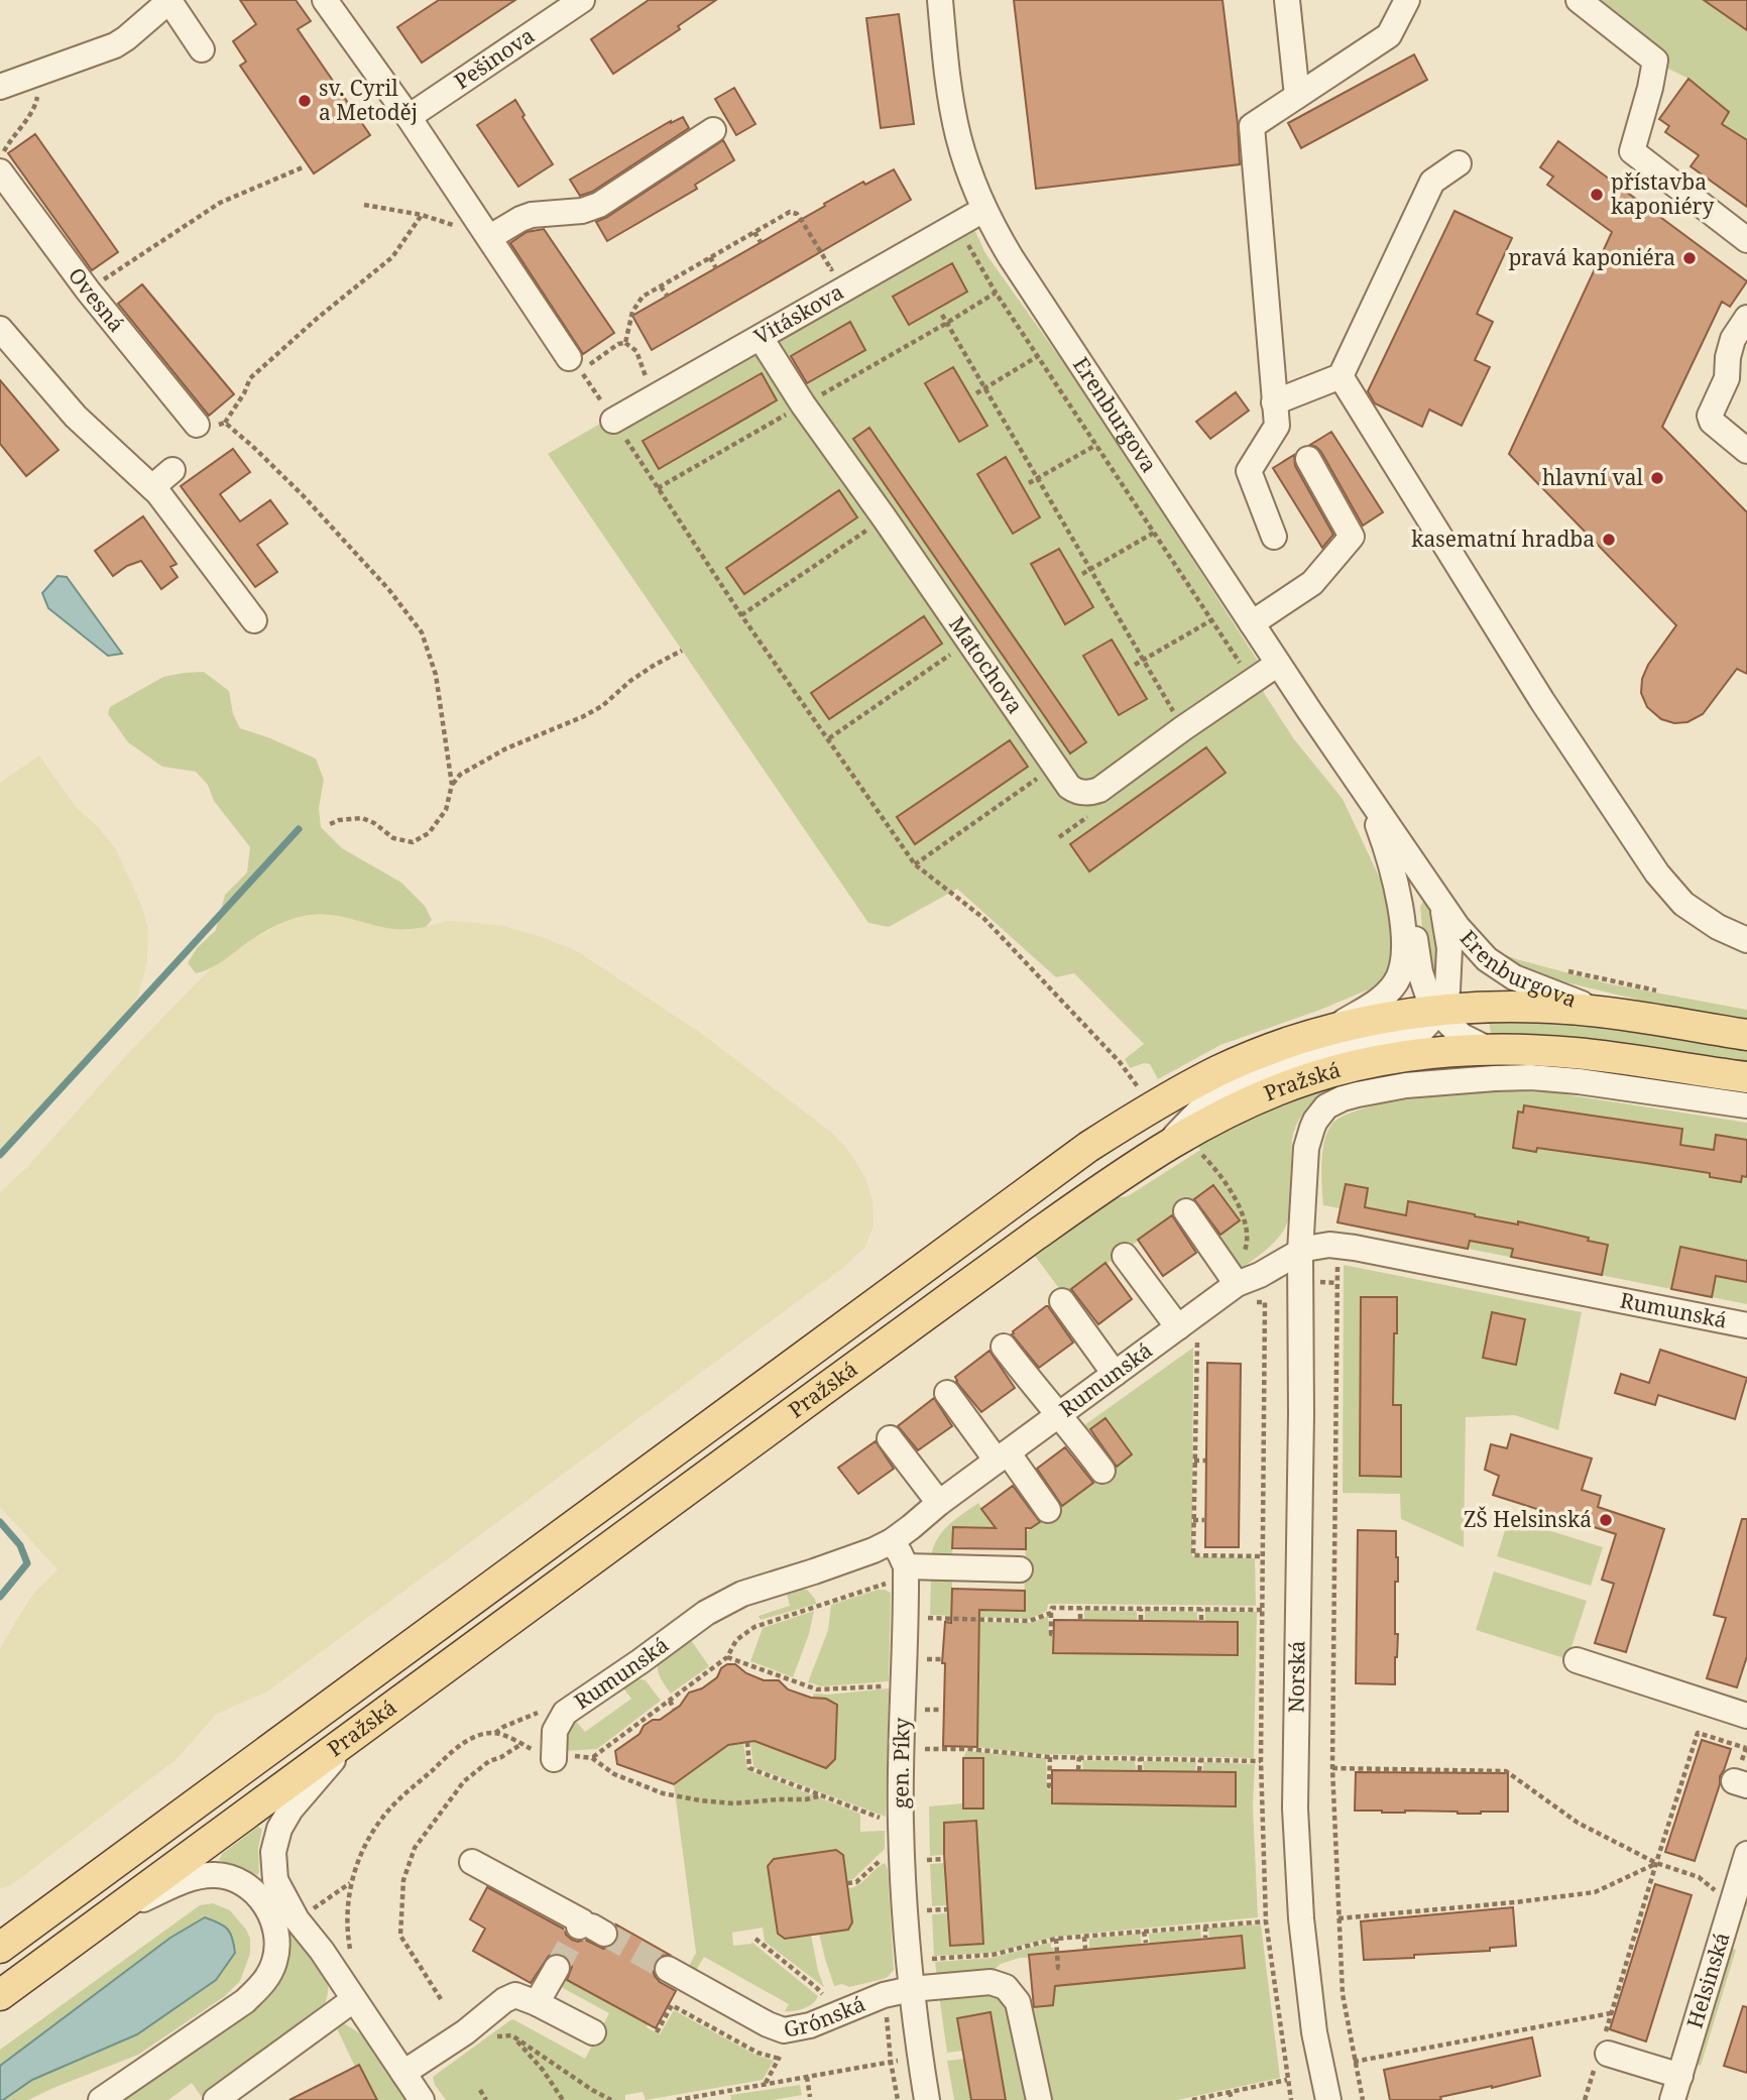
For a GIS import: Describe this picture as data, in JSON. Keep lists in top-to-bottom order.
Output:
{
  "streets": {
    "main road": ["Pražská"],
    "street": [
      "Pešinova",
      "Ovesná",
      "Vitáskova",
      "Erenburgova",
      "Matochova",
      "Rumunská",
      "Norská",
      "gen. Píky",
      "Helsinská",
      "Grónská"
    ]
  },
  "crossings": [
    ["Vitáskova", "Erenburgova"],
    ["Vitáskova", "Matochova"],
    ["Erenburgova", "Matochova"],
    ["Erenburgova", "Pražská"],
    ["Pražská", "Rumunská"],
    ["Pražská", "Norská"],
    ["Rumunská", "Norská"],
    ["gen. Píky", "Grónská"]
  ],
  "places": [
    "sv. Cyril a Metoděj",
    "přístavba kaponiéry",
    "pravá kaponiéra",
    "hlavní val",
    "kasematní hradba",
    "ZŠ Helsinská"
  ]
}
